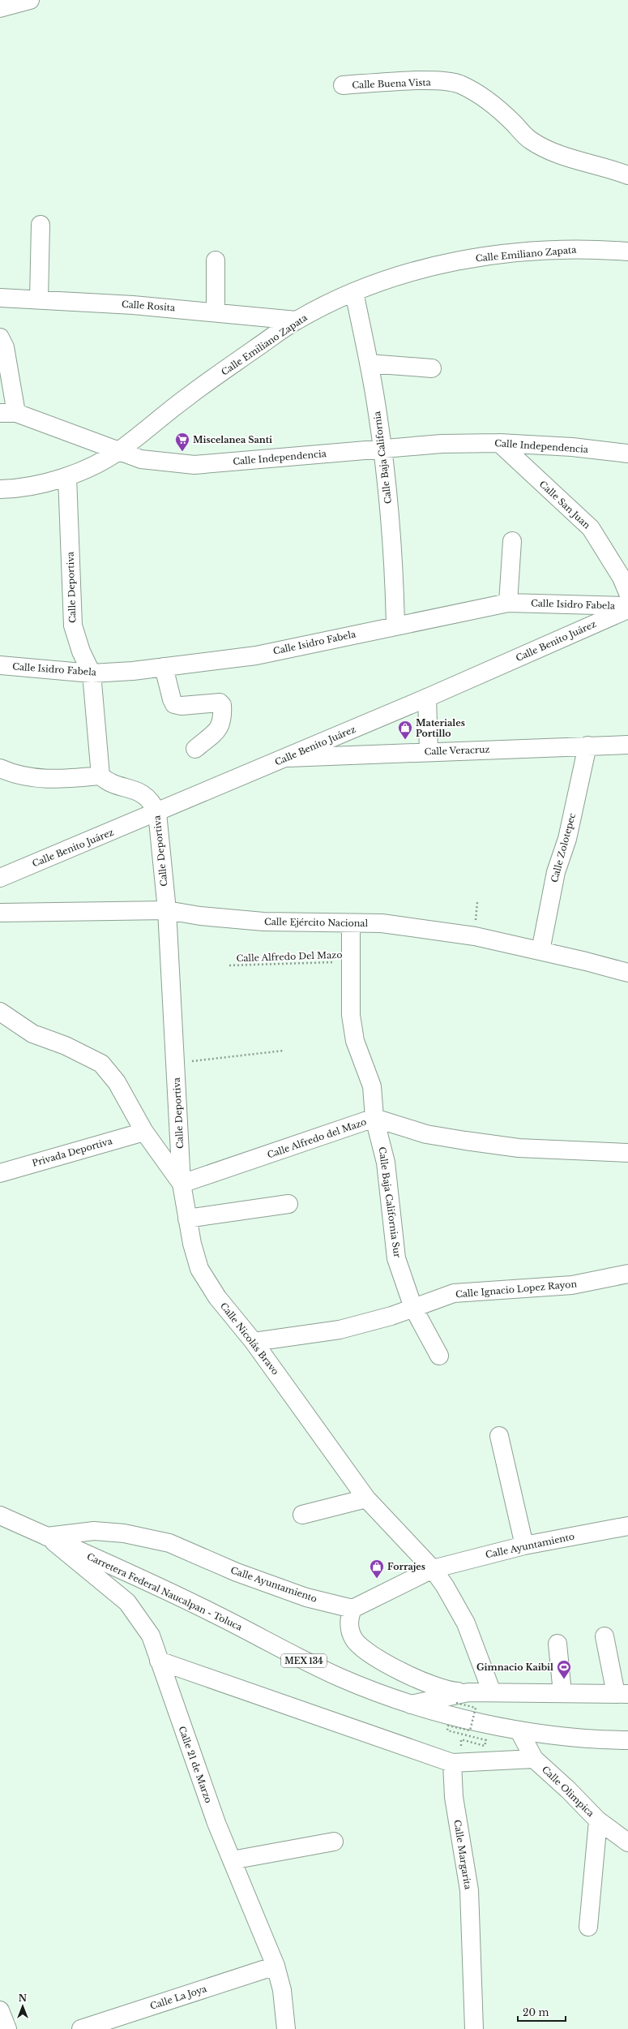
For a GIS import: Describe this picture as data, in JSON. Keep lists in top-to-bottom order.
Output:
{
  "streets": {
    "street": [
      "Calle Buena Vista",
      "Calle Emiliano Zapata",
      "Calle Rosita",
      "Calle Independencia",
      "Calle Baja California",
      "Calle San Juan",
      "Calle Deportiva",
      "Calle Isidro Fabela",
      "Calle Benito Juárez",
      "Calle Veracruz",
      "Calle Zolotepec",
      "Calle Ejército Nacional",
      "Calle Alfredo del Mazo",
      "Privada Deportiva",
      "Calle Baja California Sur",
      "Calle Ignacio Lopez Rayon",
      "Calle Nicolás Bravo",
      "Calle Ayuntamiento",
      "Carretera Federal Naucalpan - Toluca",
      "MEX 134",
      "Calle 21 de Marzo",
      "Calle Olimpica",
      "Calle Margarita",
      "Calle La Joya"
    ],
    "path": ["Calle Alfredo Del Mazo"]
  },
  "crossings": [
    ["Calle Emiliano Zapata", "Calle Rosita"],
    ["Calle Emiliano Zapata", "Calle Independencia"],
    ["Calle Emiliano Zapata", "Calle Baja California"],
    ["Calle Emiliano Zapata", "Calle Deportiva"],
    ["Calle Independencia", "Calle Baja California"],
    ["Calle Independencia", "Calle San Juan"],
    ["Calle Baja California", "Calle Isidro Fabela"],
    ["Calle Deportiva", "Calle Isidro Fabela"],
    ["Calle Deportiva", "Calle Benito Juárez"],
    ["Calle Deportiva", "Calle Ejército Nacional"],
    ["Calle Deportiva", "Calle Alfredo del Mazo"],
    ["Calle Deportiva", "Calle Nicolás Bravo"],
    ["Calle Benito Juárez", "Calle Veracruz"],
    ["Calle Veracruz", "Calle Zolotepec"],
    ["Calle Zolotepec", "Calle Ejército Nacional"],
    ["Calle Ejército Nacional", "Calle Baja California Sur"],
    ["Calle Alfredo Del Mazo", "Calle Baja California Sur"],
    ["Calle Alfredo del Mazo", "Calle Baja California Sur"],
    ["Calle Alfredo del Mazo", "Calle Nicolás Bravo"],
    ["Privada Deportiva", "Calle Nicolás Bravo"],
    ["Calle Baja California Sur", "Calle Ignacio Lopez Rayon"],
    ["Calle Ignacio Lopez Rayon", "Calle Nicolás Bravo"],
    ["Calle Nicolás Bravo", "Calle Ayuntamiento"],
    ["Calle Ayuntamiento", "Carretera Federal Naucalpan - Toluca"],
    ["Calle Ayuntamiento", "Calle 21 de Marzo"],
    ["Carretera Federal Naucalpan - Toluca", "Calle 21 de Marzo"],
    ["Carretera Federal Naucalpan - Toluca", "Calle Olimpica"],
    ["Calle 21 de Marzo", "Calle La Joya"]
  ],
  "places": {
    "supermarket": ["Miscelanea Santi"],
    "shop": ["Materiales Portillo", "Forrajes"],
    "sports": ["Gimnacio Kaibil"]
  },
  "scale_bar": "20 m",
  "north": "top"
}
